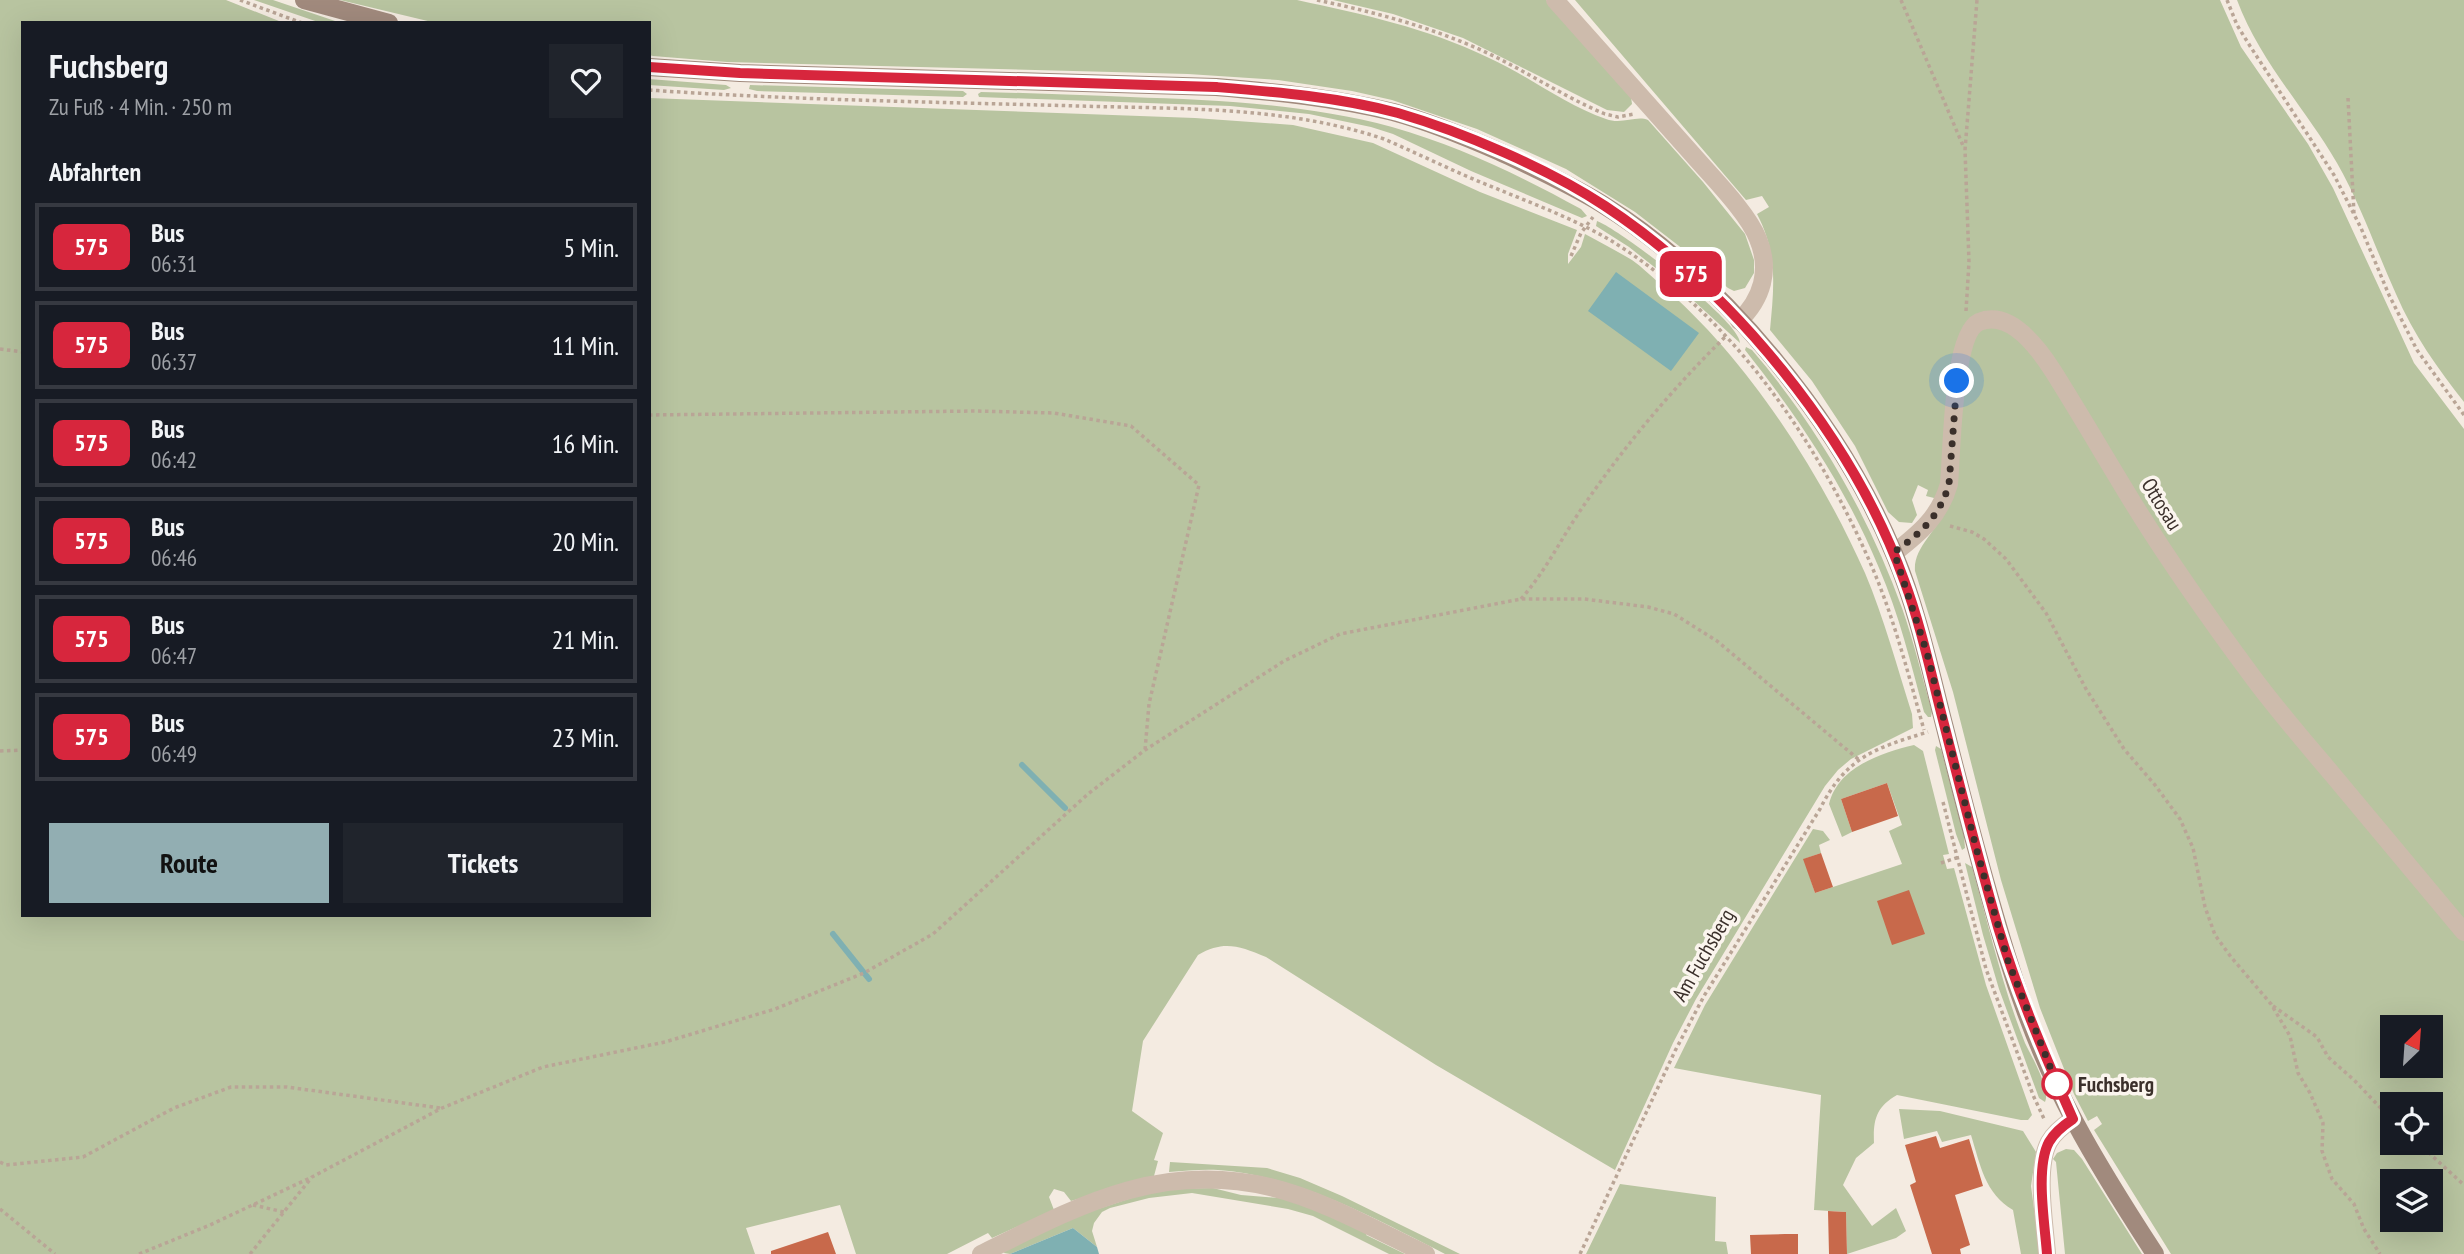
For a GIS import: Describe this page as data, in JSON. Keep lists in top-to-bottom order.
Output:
{
  "streets": {
    "street": ["Ottosau"],
    "path": ["Am Fuchsberg"]
  },
  "places": ["Fuchsberg"],
  "lines": ["bus line 575"],
  "north": "top right",
  "page": {
    "on_map": "575",
    "heading": [
      ["Fuchsberg", "Zu Fuß · 4 Min. · 250 m"],
      "Abfahrten"
    ],
    "list": [
      {
        "mark": "575",
        "name": "Bus",
        "note": "06:31",
        "value": "5 Min."
      },
      {
        "mark": "575",
        "name": "Bus",
        "note": "06:37",
        "value": "11 Min."
      },
      {
        "mark": "575",
        "name": "Bus",
        "note": "06:42",
        "value": "16 Min."
      },
      {
        "mark": "575",
        "name": "Bus",
        "note": "06:46",
        "value": "20 Min."
      },
      {
        "mark": "575",
        "name": "Bus",
        "note": "06:47",
        "value": "21 Min."
      },
      {
        "mark": "575",
        "name": "Bus",
        "note": "06:49",
        "value": "23 Min."
      }
    ],
    "buttons": ["Route", "Tickets"]
  }
}
